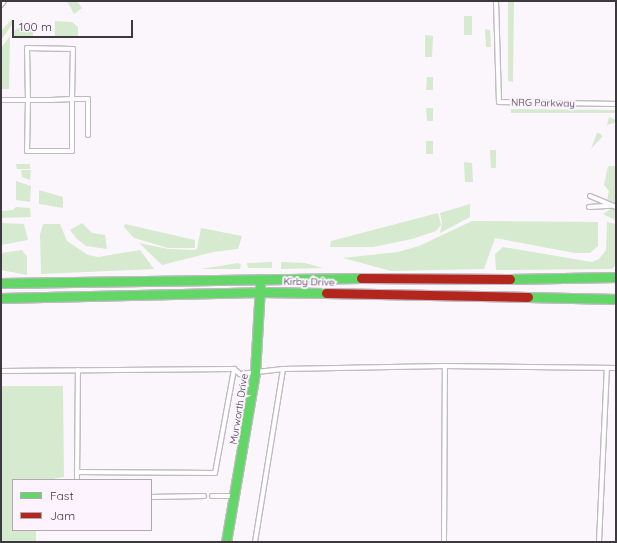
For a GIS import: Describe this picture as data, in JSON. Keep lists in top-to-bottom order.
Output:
{
  "streets": {
    "main road": ["Kirby Drive", "Murworth Drive"],
    "lane": ["NRG Parkway"]
  },
  "crossings": [
    ["Kirby Drive", "Murworth Drive"]
  ],
  "legend": ["Fast", "Jam"],
  "scale_bar": "100 m"
}
